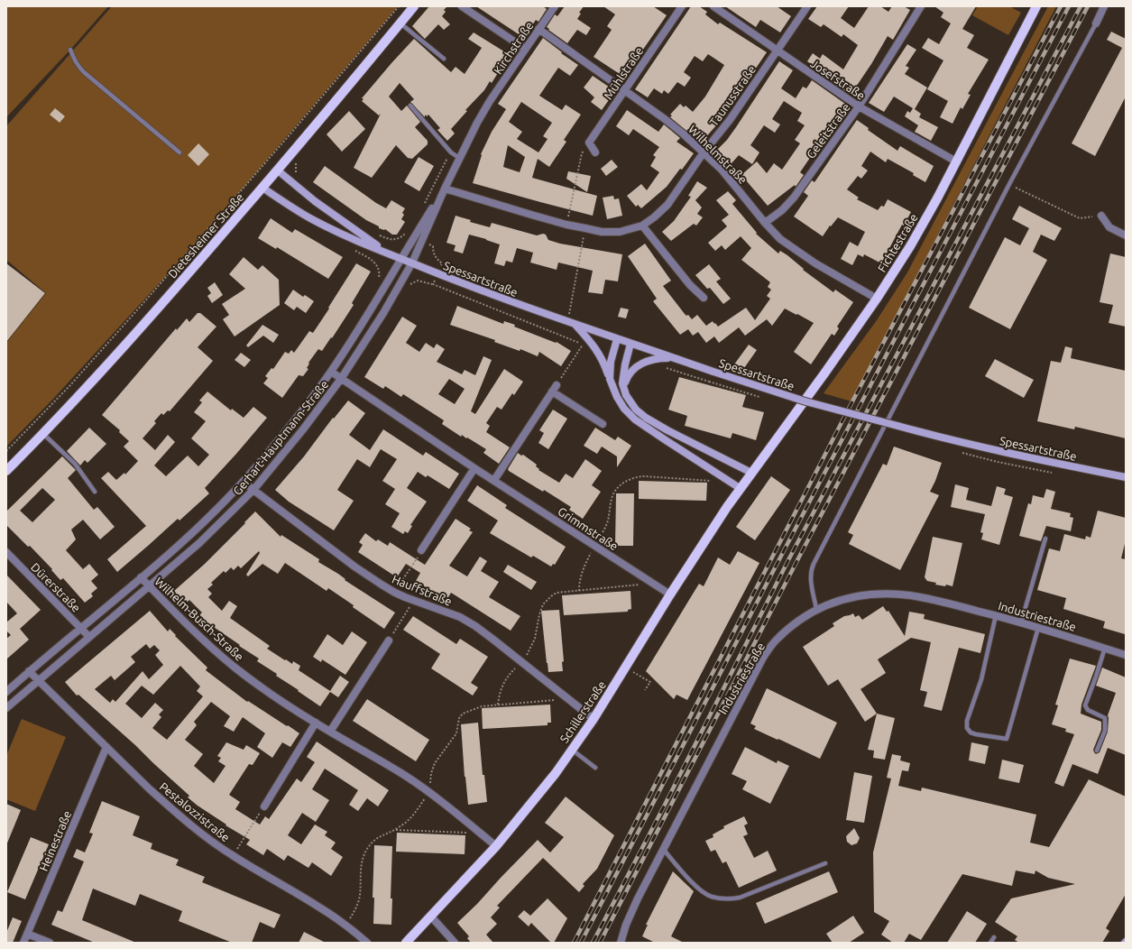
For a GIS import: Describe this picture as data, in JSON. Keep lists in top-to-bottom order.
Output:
{
  "streets": {
    "main road": [
      "Dietesheimer Straße",
      "Fichtestraße",
      "Spessartstraße",
      "Schillerstraße"
    ],
    "street": [
      "Kirchstraße",
      "Mühlstraße",
      "Josefstraße",
      "Taunusstraße",
      "Geleitstraße",
      "Wilhelmstraße",
      "Gerhart-Hauptmann-Straße",
      "Grimmstraße",
      "Dürerstraße",
      "Hauffstraße",
      "Industriestraße",
      "Wilhelm-Busch-Straße",
      "Pestalozzistraße",
      "Heinestraße"
    ]
  },
  "crossings": [
    ["Kirchstraße", "Wilhelmstraße"],
    ["Kirchstraße", "Gerhart-Hauptmann-Straße"],
    ["Mühlstraße", "Wilhelmstraße"],
    ["Josefstraße", "Taunusstraße"],
    ["Josefstraße", "Geleitstraße"],
    ["Josefstraße", "Fichtestraße"],
    ["Taunusstraße", "Wilhelmstraße"],
    ["Taunusstraße", "Gerhart-Hauptmann-Straße"],
    ["Geleitstraße", "Wilhelmstraße"],
    ["Wilhelmstraße", "Fichtestraße"],
    ["Dietesheimer Straße", "Spessartstraße"],
    ["Fichtestraße", "Schillerstraße"],
    ["Spessartstraße", "Gerhart-Hauptmann-Straße"],
    ["Gerhart-Hauptmann-Straße", "Grimmstraße"],
    ["Gerhart-Hauptmann-Straße", "Dürerstraße"],
    ["Gerhart-Hauptmann-Straße", "Hauffstraße"],
    ["Gerhart-Hauptmann-Straße", "Wilhelm-Busch-Straße"],
    ["Gerhart-Hauptmann-Straße", "Pestalozzistraße"],
    ["Grimmstraße", "Schillerstraße"],
    ["Hauffstraße", "Schillerstraße"],
    ["Wilhelm-Busch-Straße", "Schillerstraße"],
    ["Pestalozzistraße", "Heinestraße"]
  ]
}
